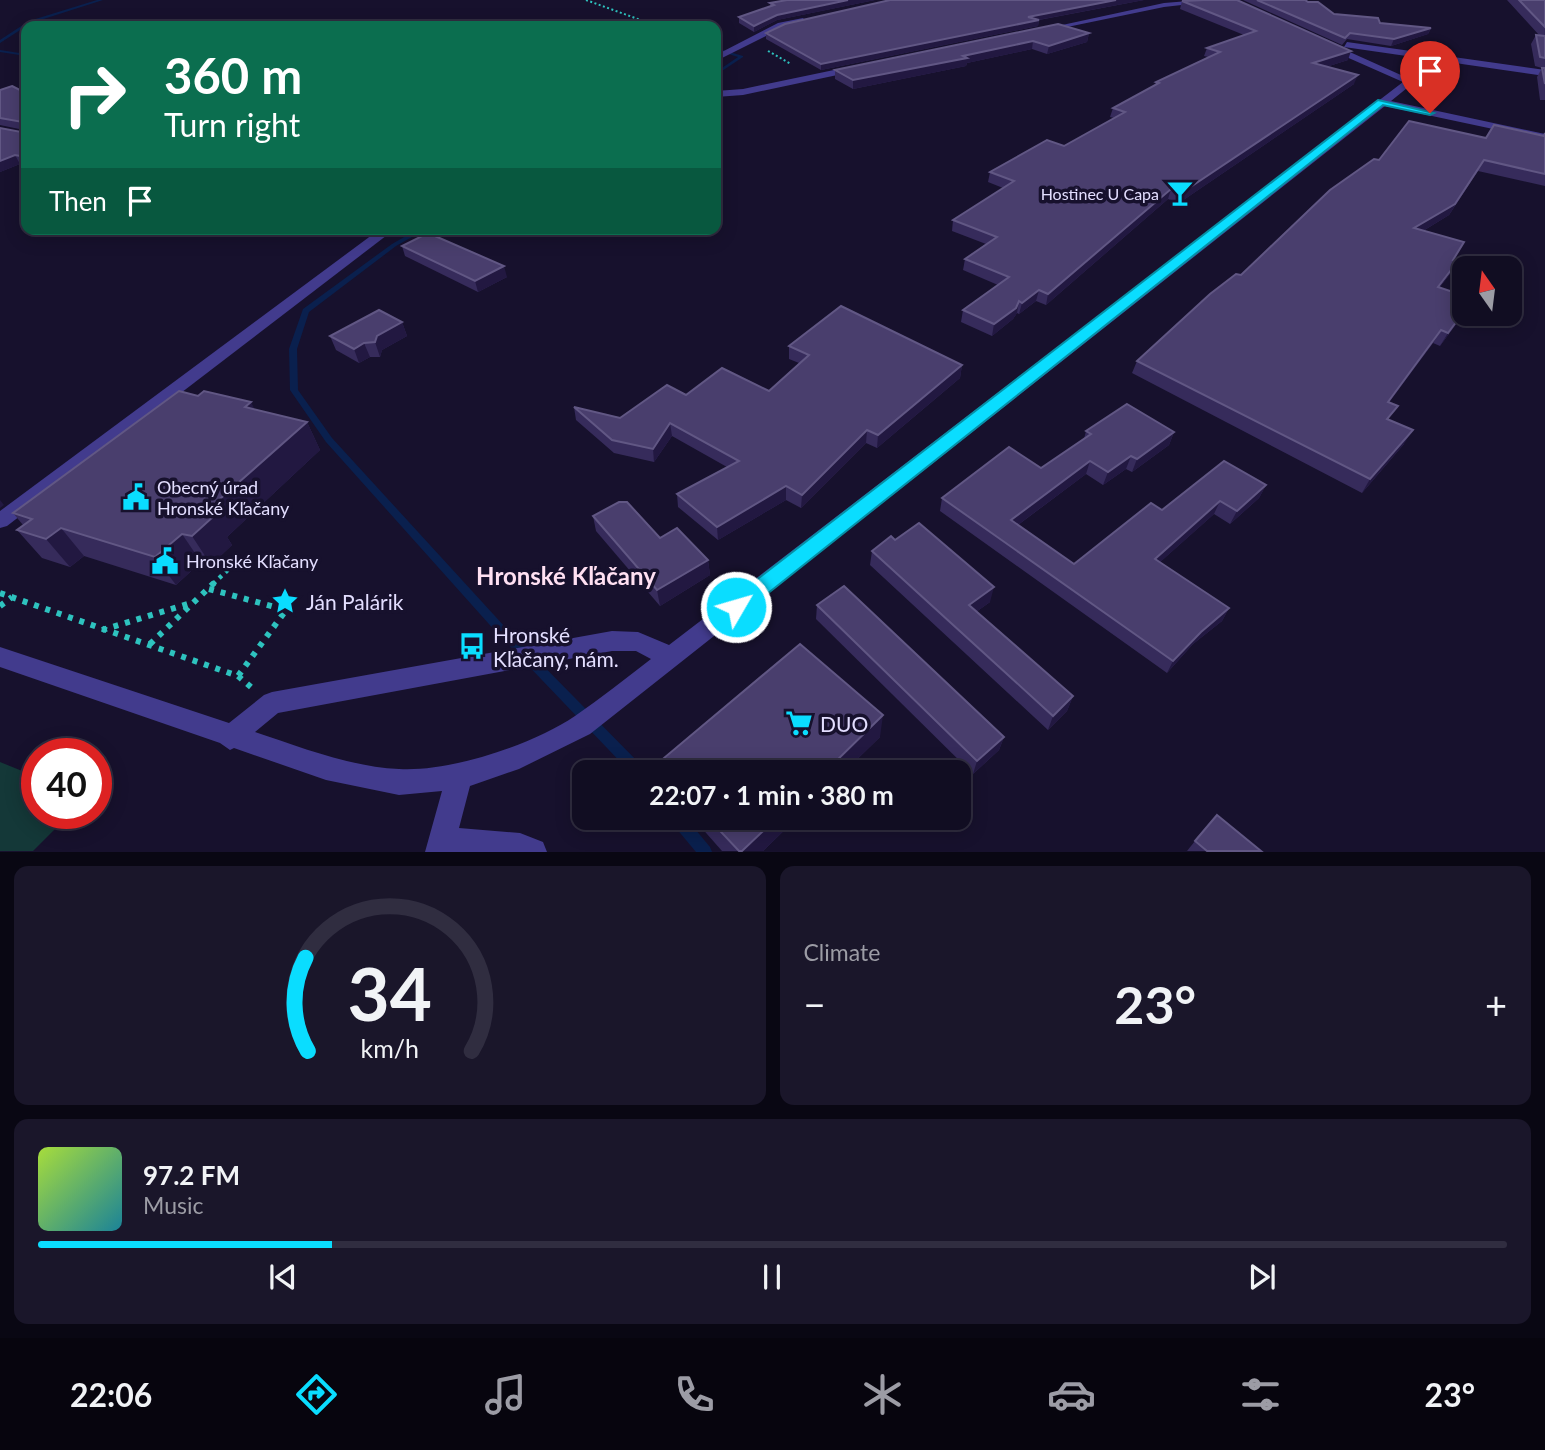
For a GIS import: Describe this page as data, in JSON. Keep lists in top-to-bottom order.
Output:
{
  "districts": ["Hronské Kľačany"],
  "places": {
    "bar": ["Hostinec U Capa"],
    "public building": ["Obecný úrad Hronské Kľačany", "Hronské Kľačany"],
    "place": ["Ján Palárik"],
    "bus stop": ["Hronské Kľačany, nám."],
    "supermarket": ["DUO"]
  },
  "north": "top",
  "page": {
    "turn": ["360 m", "Turn right"],
    "then": "Then",
    "limit": "40",
    "trip": "22:07 · 1 min · 380 m",
    "tile": "Climate",
    "heat": ["−", "23°", "+"],
    "song": ["97.2 FM", "Music"],
    "tabs": ["22:06", "23°"],
    "gauge": ["34", "km/h"]
  }
}
